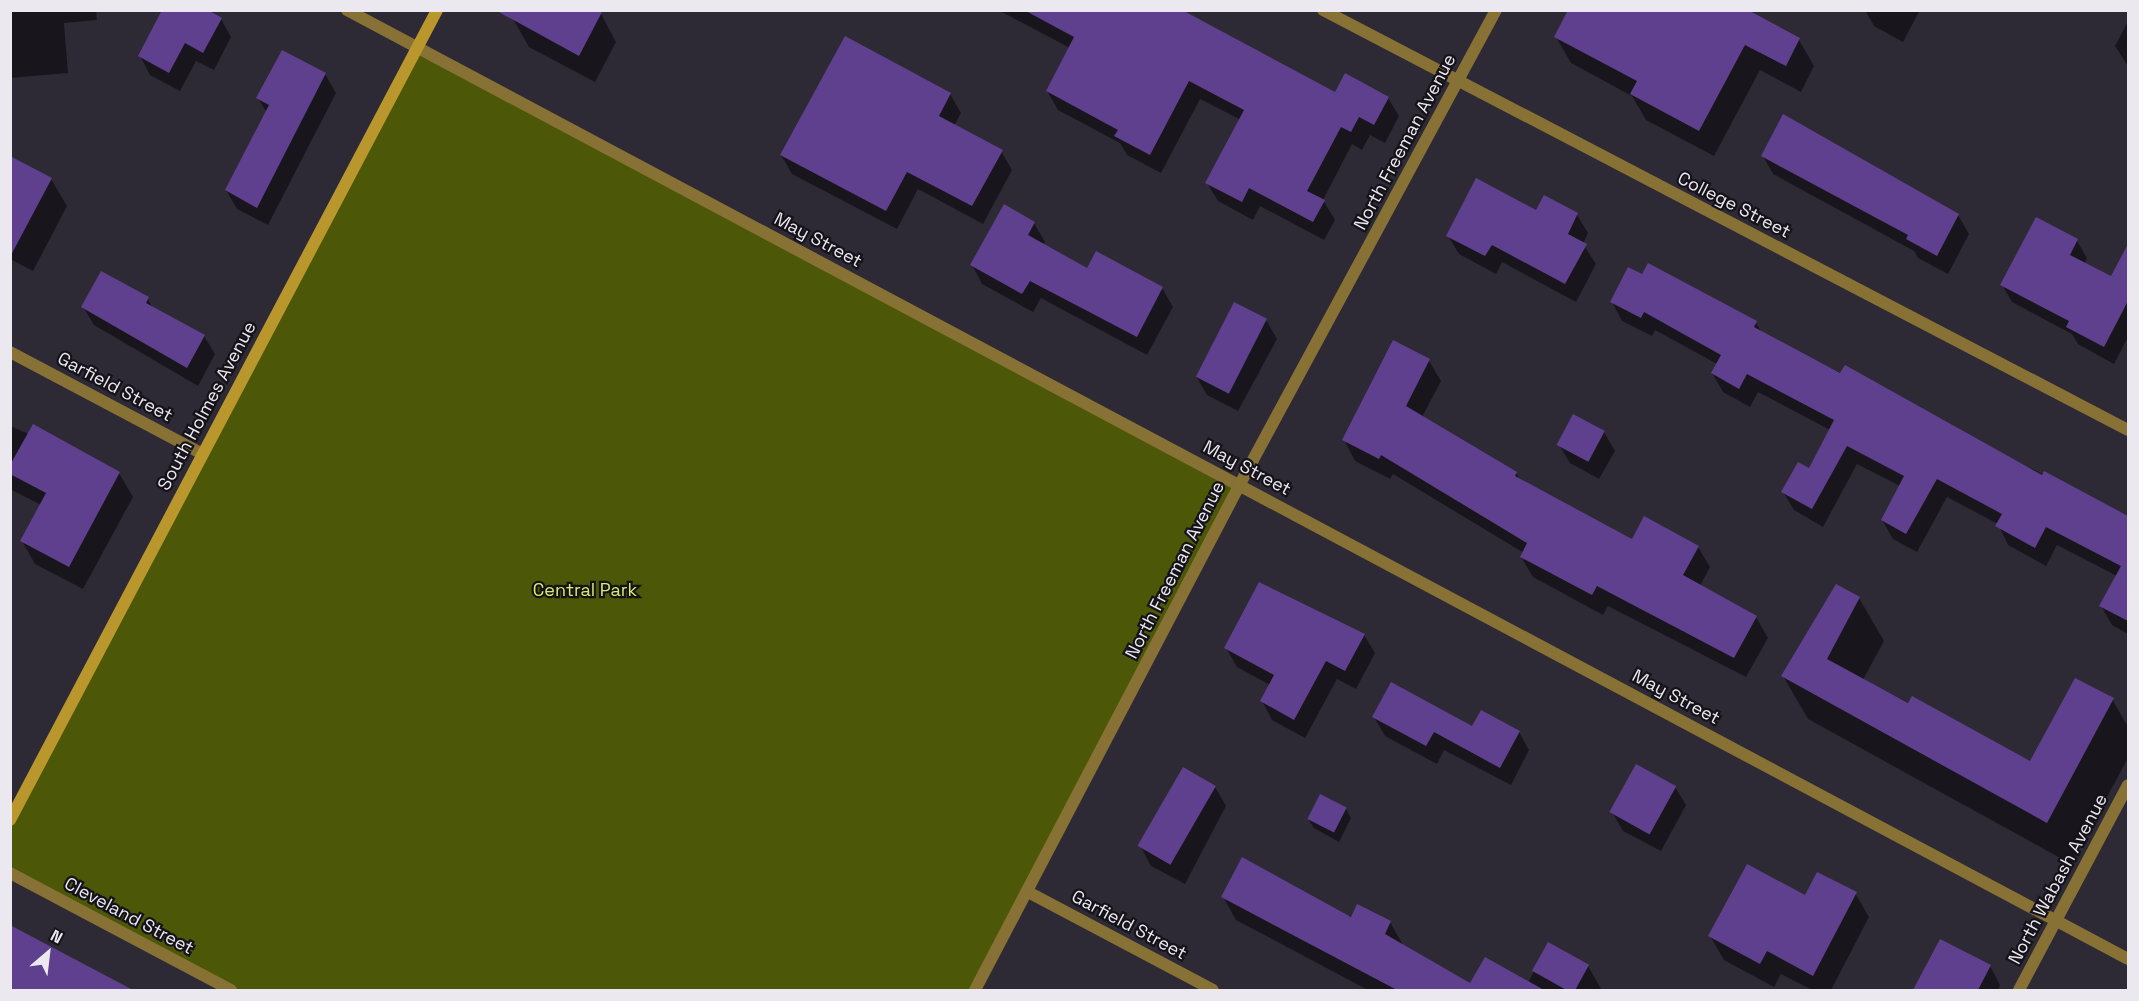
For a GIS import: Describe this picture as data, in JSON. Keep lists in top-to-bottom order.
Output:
{
  "streets": {
    "main road": ["South Holmes Avenue"],
    "street": [
      "North Freeman Avenue",
      "College Street",
      "May Street",
      "Garfield Street",
      "North Wabash Avenue",
      "Cleveland Street"
    ]
  },
  "crossings": [
    ["North Freeman Avenue", "College Street"],
    ["North Freeman Avenue", "May Street"],
    ["North Freeman Avenue", "Garfield Street"],
    ["May Street", "South Holmes Avenue"],
    ["May Street", "North Wabash Avenue"],
    ["Garfield Street", "South Holmes Avenue"]
  ],
  "parks": ["Central Park"],
  "north": "top right"
}
